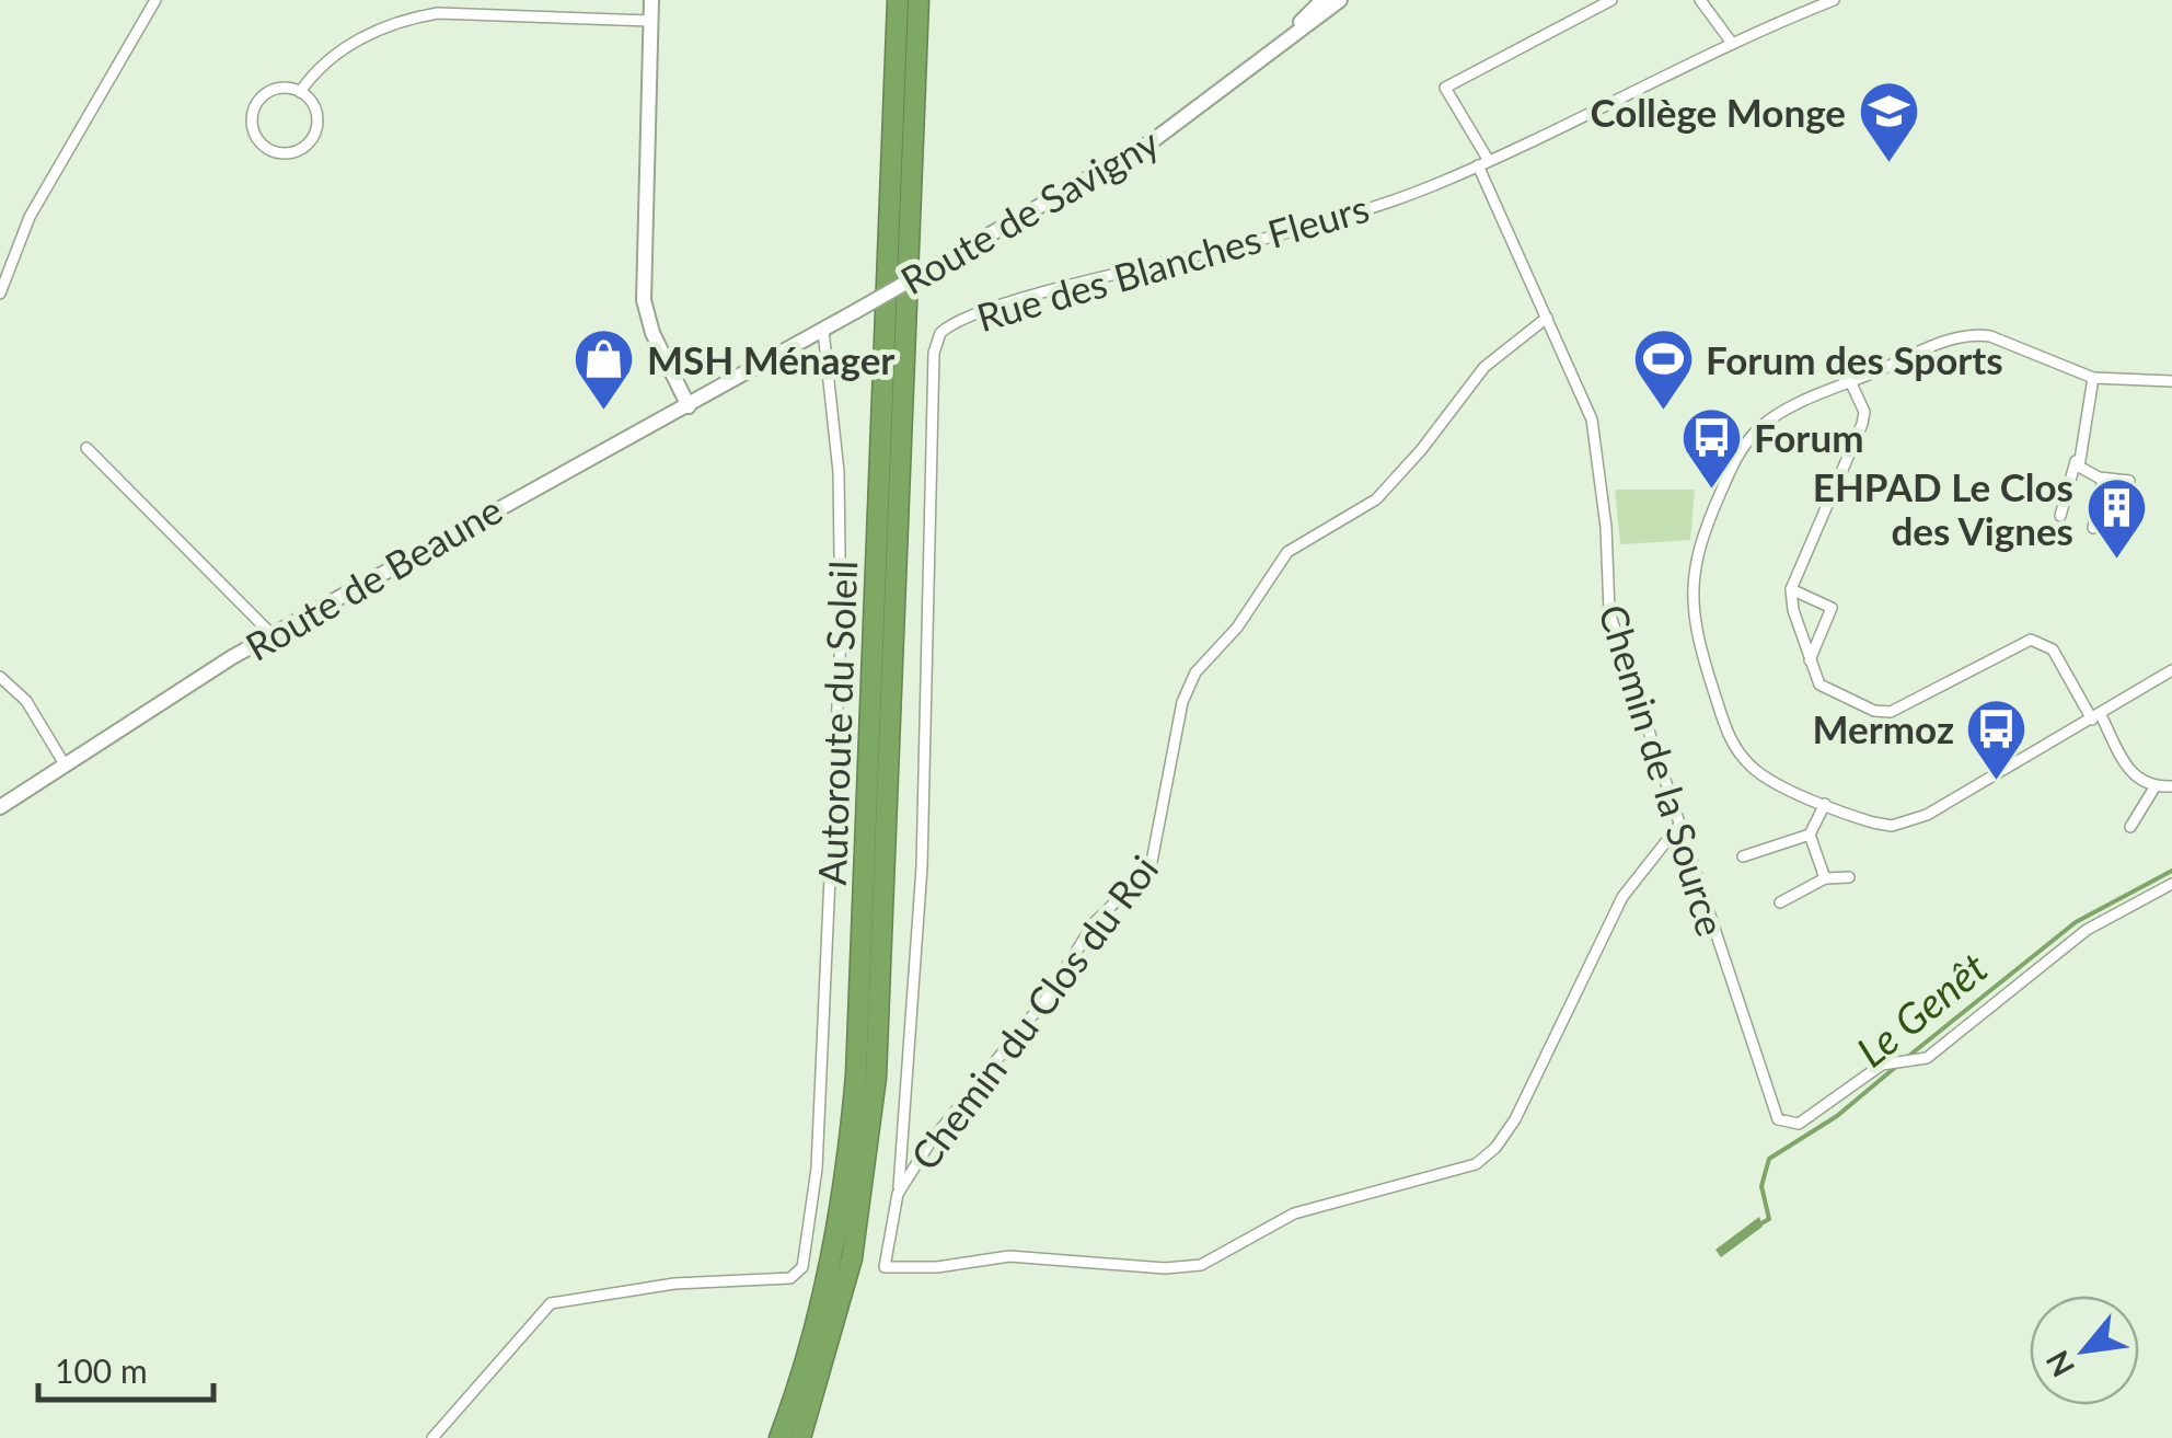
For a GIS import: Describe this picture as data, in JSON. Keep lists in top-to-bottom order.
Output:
{
  "streets": {
    "highway": ["Autoroute du Soleil"],
    "main road": ["Route de Savigny", "Route de Beaune"],
    "street": ["Rue des Blanches Fleurs", "Chemin de la Source", "Chemin du Clos du Roi"]
  },
  "crossings": [
    ["Route de Savigny", "Route de Beaune"],
    ["Rue des Blanches Fleurs", "Chemin de la Source"],
    ["Rue des Blanches Fleurs", "Chemin du Clos du Roi"],
    ["Chemin de la Source", "Chemin du Clos du Roi"]
  ],
  "water": ["Le Genêt"],
  "places": {
    "school or university": ["Collège Monge"],
    "shop": ["MSH Ménager"],
    "sports": ["Forum des Sports"],
    "bus stop": ["Forum", "Mermoz"],
    "building": ["EHPAD Le Clos des Vignes"]
  },
  "scale_bar": "100 m",
  "north": "bottom left"
}
